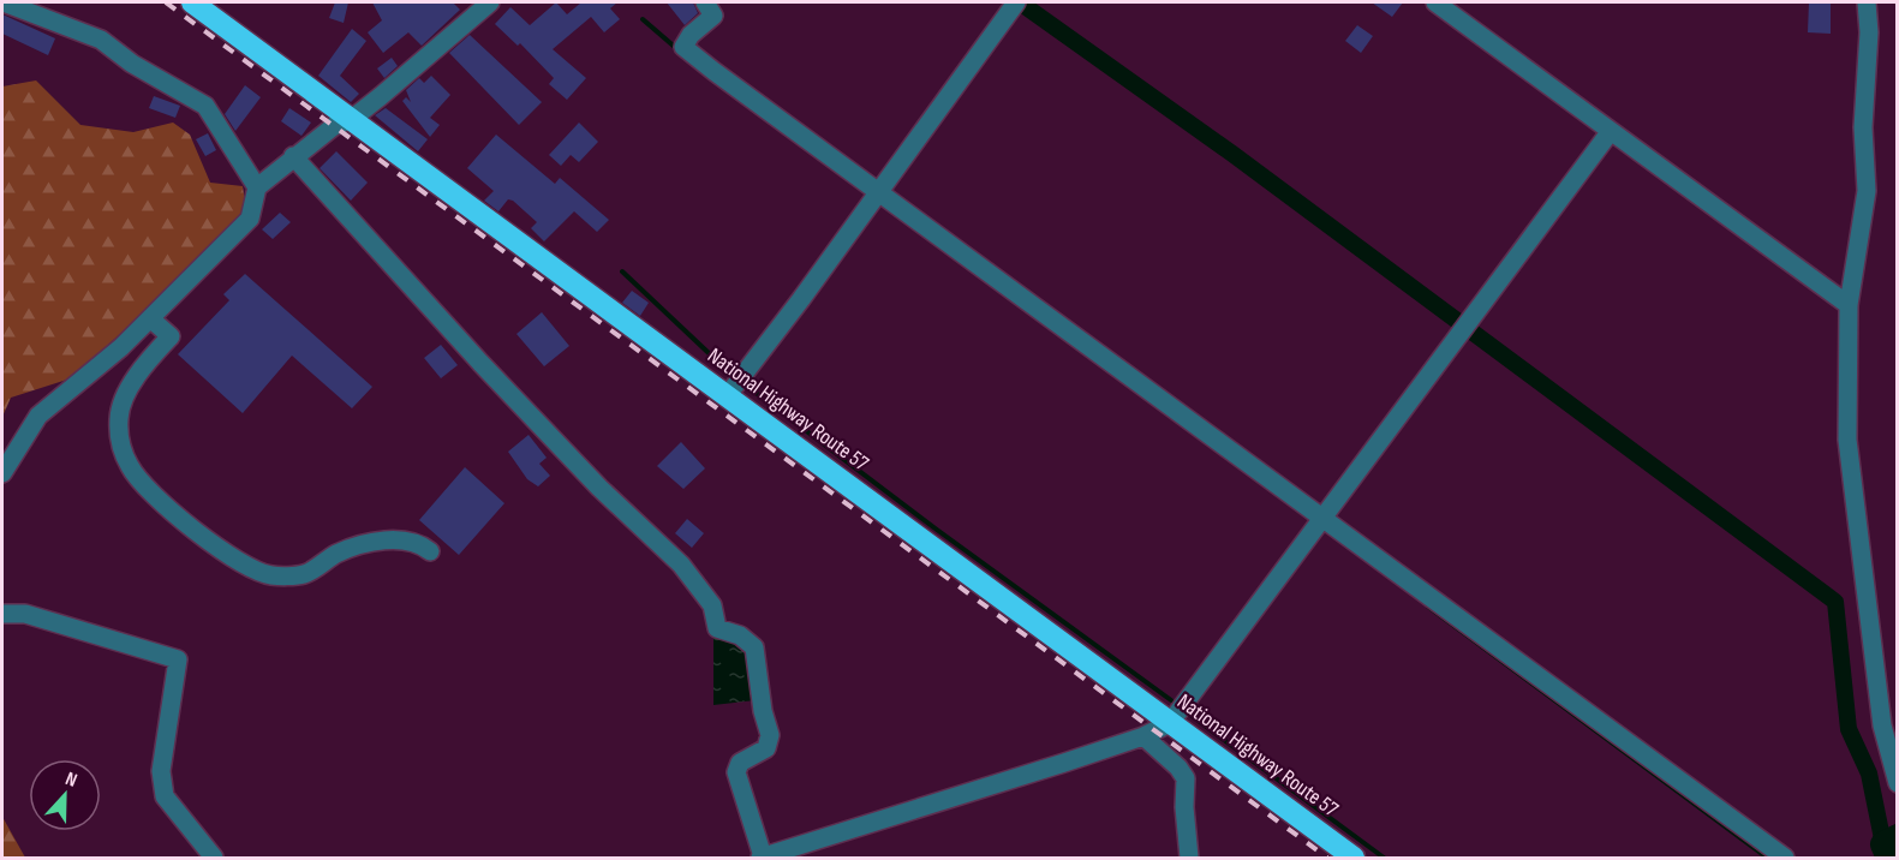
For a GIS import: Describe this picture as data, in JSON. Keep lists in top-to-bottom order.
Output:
{
  "streets": {
    "highway": ["National Highway Route 57"]
  },
  "north": "top"
}
